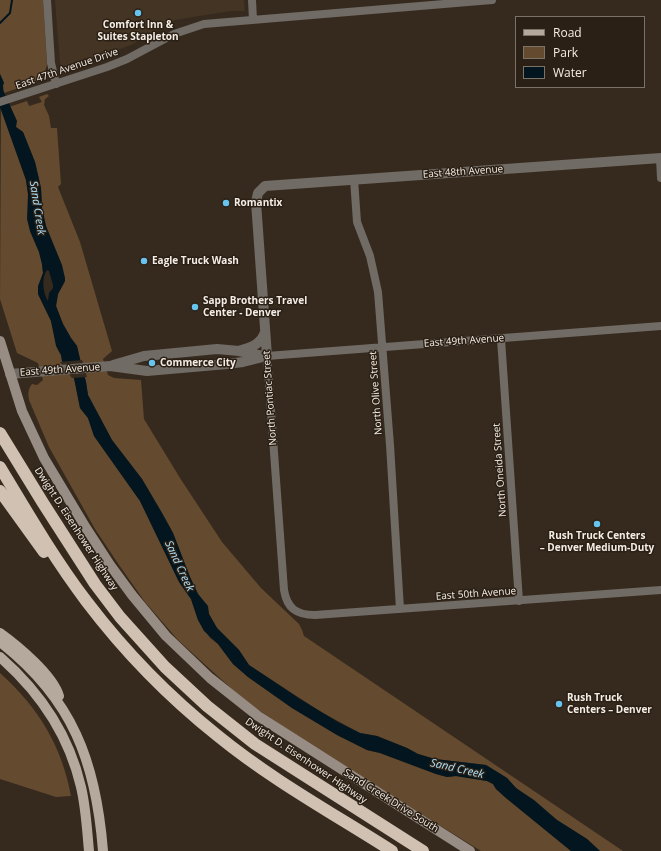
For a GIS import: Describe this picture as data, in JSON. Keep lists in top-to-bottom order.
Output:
{
  "streets": {
    "highway": ["Dwight D. Eisenhower Highway"],
    "main road": ["Sand Creek Drive South"],
    "street": [
      "East 47th Avenue Drive",
      "East 48th Avenue",
      "East 49th Avenue",
      "North Olive Street",
      "North Pontiac Street",
      "North Oneida Street",
      "East 50th Avenue"
    ]
  },
  "crossings": [
    ["East 48th Avenue", "North Olive Street"],
    ["East 48th Avenue", "North Pontiac Street"],
    ["East 49th Avenue", "North Olive Street"],
    ["East 49th Avenue", "North Pontiac Street"],
    ["East 49th Avenue", "North Oneida Street"],
    ["East 49th Avenue", "Sand Creek Drive South"],
    ["North Olive Street", "East 50th Avenue"],
    ["North Pontiac Street", "East 50th Avenue"],
    ["North Oneida Street", "East 50th Avenue"]
  ],
  "water": ["Sand Creek"],
  "places": [
    "Comfort Inn & Suites Stapleton",
    "Romantix",
    "Eagle Truck Wash",
    "Sapp Brothers Travel Center - Denver",
    "Commerce City",
    "Rush Truck Centers – Denver Medium-Duty",
    "Rush Truck Centers – Denver"
  ],
  "legend": ["Road", "Park", "Water"]
}
